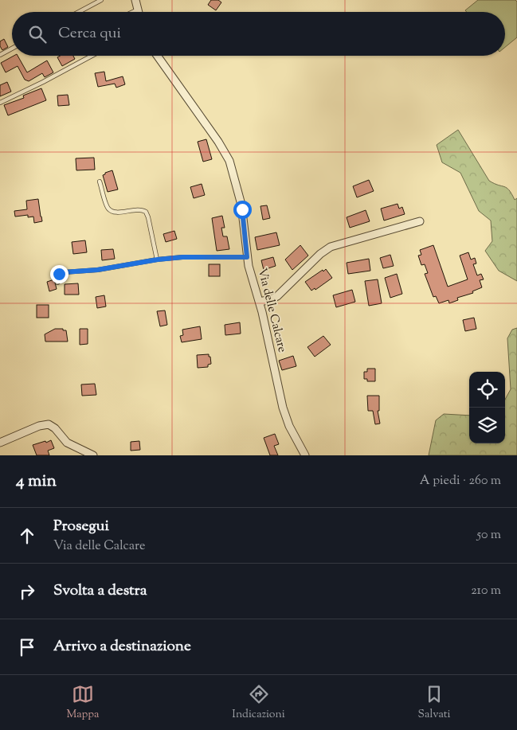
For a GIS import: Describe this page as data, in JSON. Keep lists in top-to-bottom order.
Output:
{
  "streets": {
    "street": ["Via delle Calcare"]
  },
  "page": {
    "search": "Cerca qui",
    "heading": ["4 min", "A piedi · 260 m"],
    "list": [
      ["Prosegui", "Via delle Calcare", "50 m"],
      ["Svolta a destra", "210 m"],
      "Arrivo a destinazione"
    ],
    "nav": ["Mappa", "Indicazioni", "Salvati"]
  }
}
